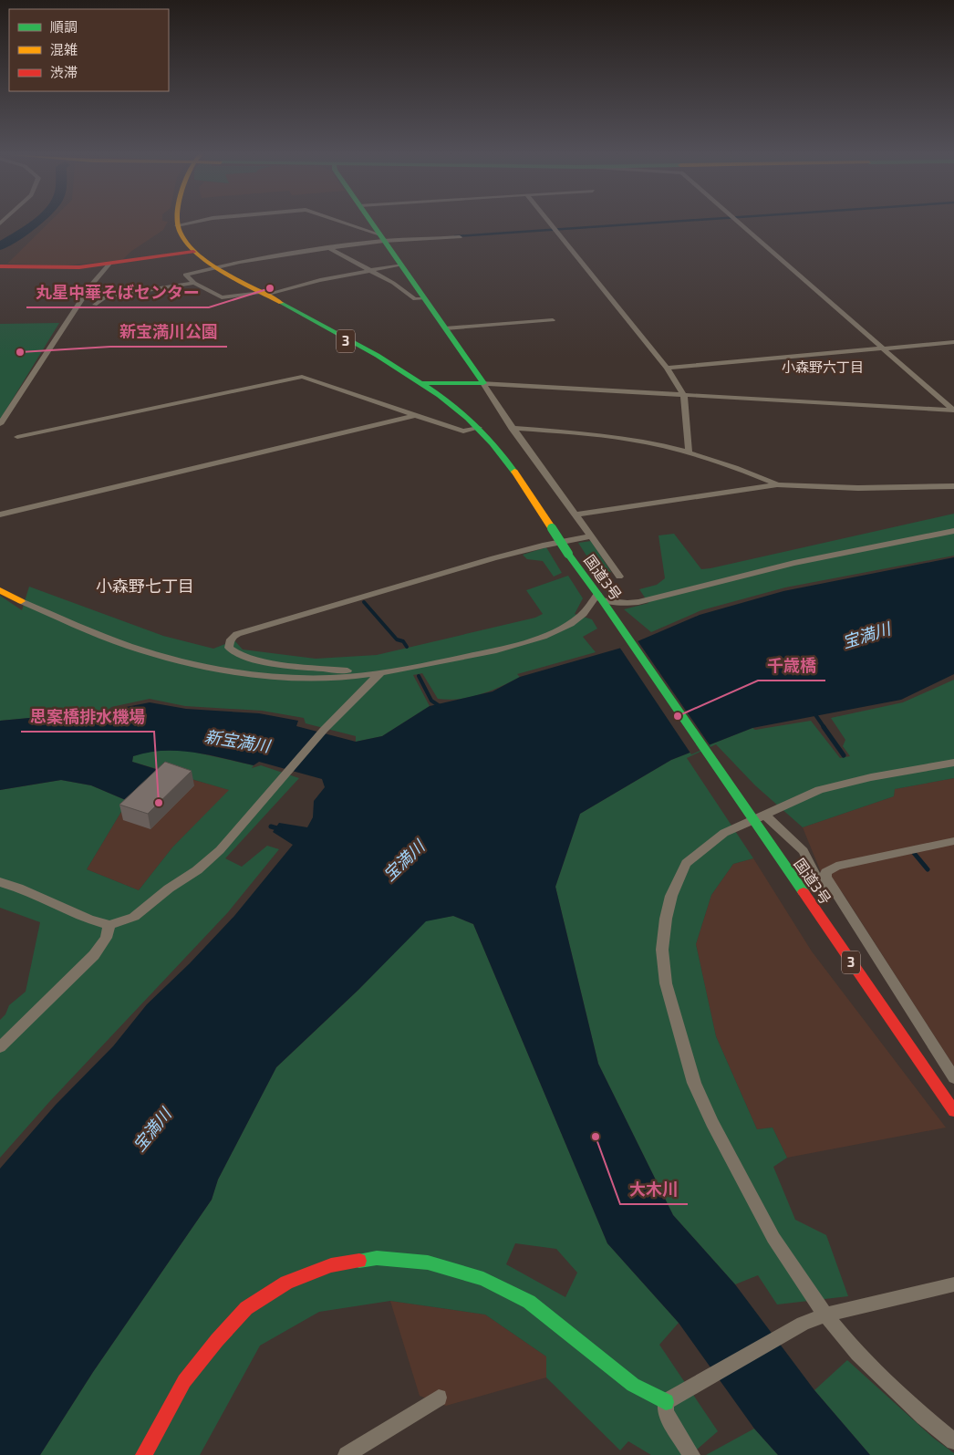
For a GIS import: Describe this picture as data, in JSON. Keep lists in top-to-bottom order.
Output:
{
  "streets": {
    "main road": ["3", "国道3号"]
  },
  "districts": ["小森野六丁目", "小森野七丁目"],
  "water": ["宝満川", "新宝満川"],
  "places": [
    "丸星中華そばセンター",
    "新宝満川公園",
    "千歳橋",
    "思案橋排水機場",
    "大木川"
  ],
  "legend": ["順調", "混雑", "渋滞"]
}
